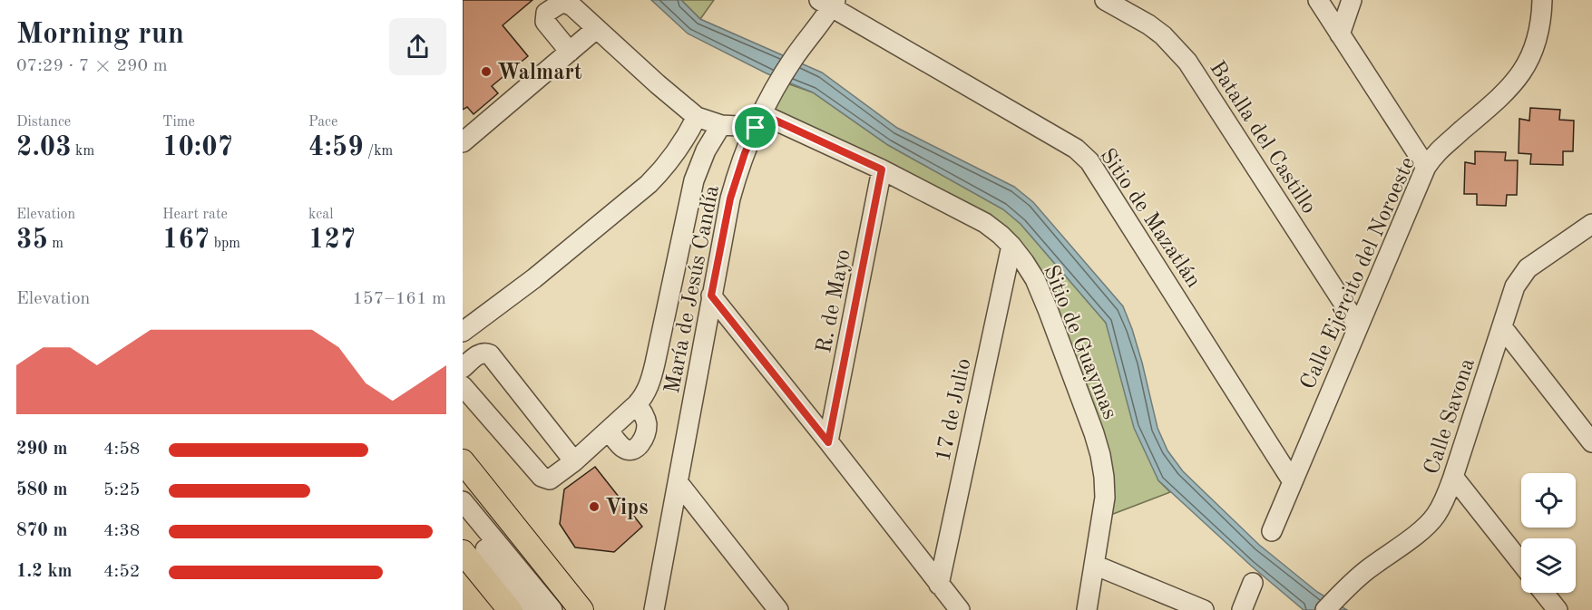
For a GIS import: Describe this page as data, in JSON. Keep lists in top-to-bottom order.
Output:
{
  "streets": {
    "street": [
      "Batalla del Castillo",
      "Sitio de Mazatlán",
      "Calle Ejército del Noroeste",
      "María de Jesús Candía",
      "R. de Mayo",
      "Sitio de Guaymas",
      "17 de Julio",
      "Calle Savona"
    ]
  },
  "crossings": [
    ["Batalla del Castillo", "Calle Ejército del Noroeste"],
    ["Sitio de Mazatlán", "Calle Ejército del Noroeste"],
    ["Sitio de Mazatlán", "María de Jesús Candía"],
    ["María de Jesús Candía", "Sitio de Guaymas"],
    ["R. de Mayo", "Sitio de Guaymas"],
    ["Sitio de Guaymas", "17 de Julio"]
  ],
  "places": ["Walmart", "Vips"],
  "page": {
    "heading": ["Morning run", "07:29 · 7 × 290 m"],
    "stats": [
      ["Distance", "2.03 km"],
      ["Time", "10:07"],
      ["Pace", "4:59 /km"],
      ["Elevation", "35 m"],
      ["Heart rate", "167 bpm"],
      ["kcal", "127"]
    ],
    "chart": ["Elevation", "157–161 m"],
    "list": [
      {
        "name": "290 m",
        "note": "4:58"
      },
      {
        "name": "580 m",
        "note": "5:25"
      },
      {
        "name": "870 m",
        "note": "4:38"
      },
      {
        "name": "1.2 km",
        "note": "4:52"
      }
    ]
  }
}
